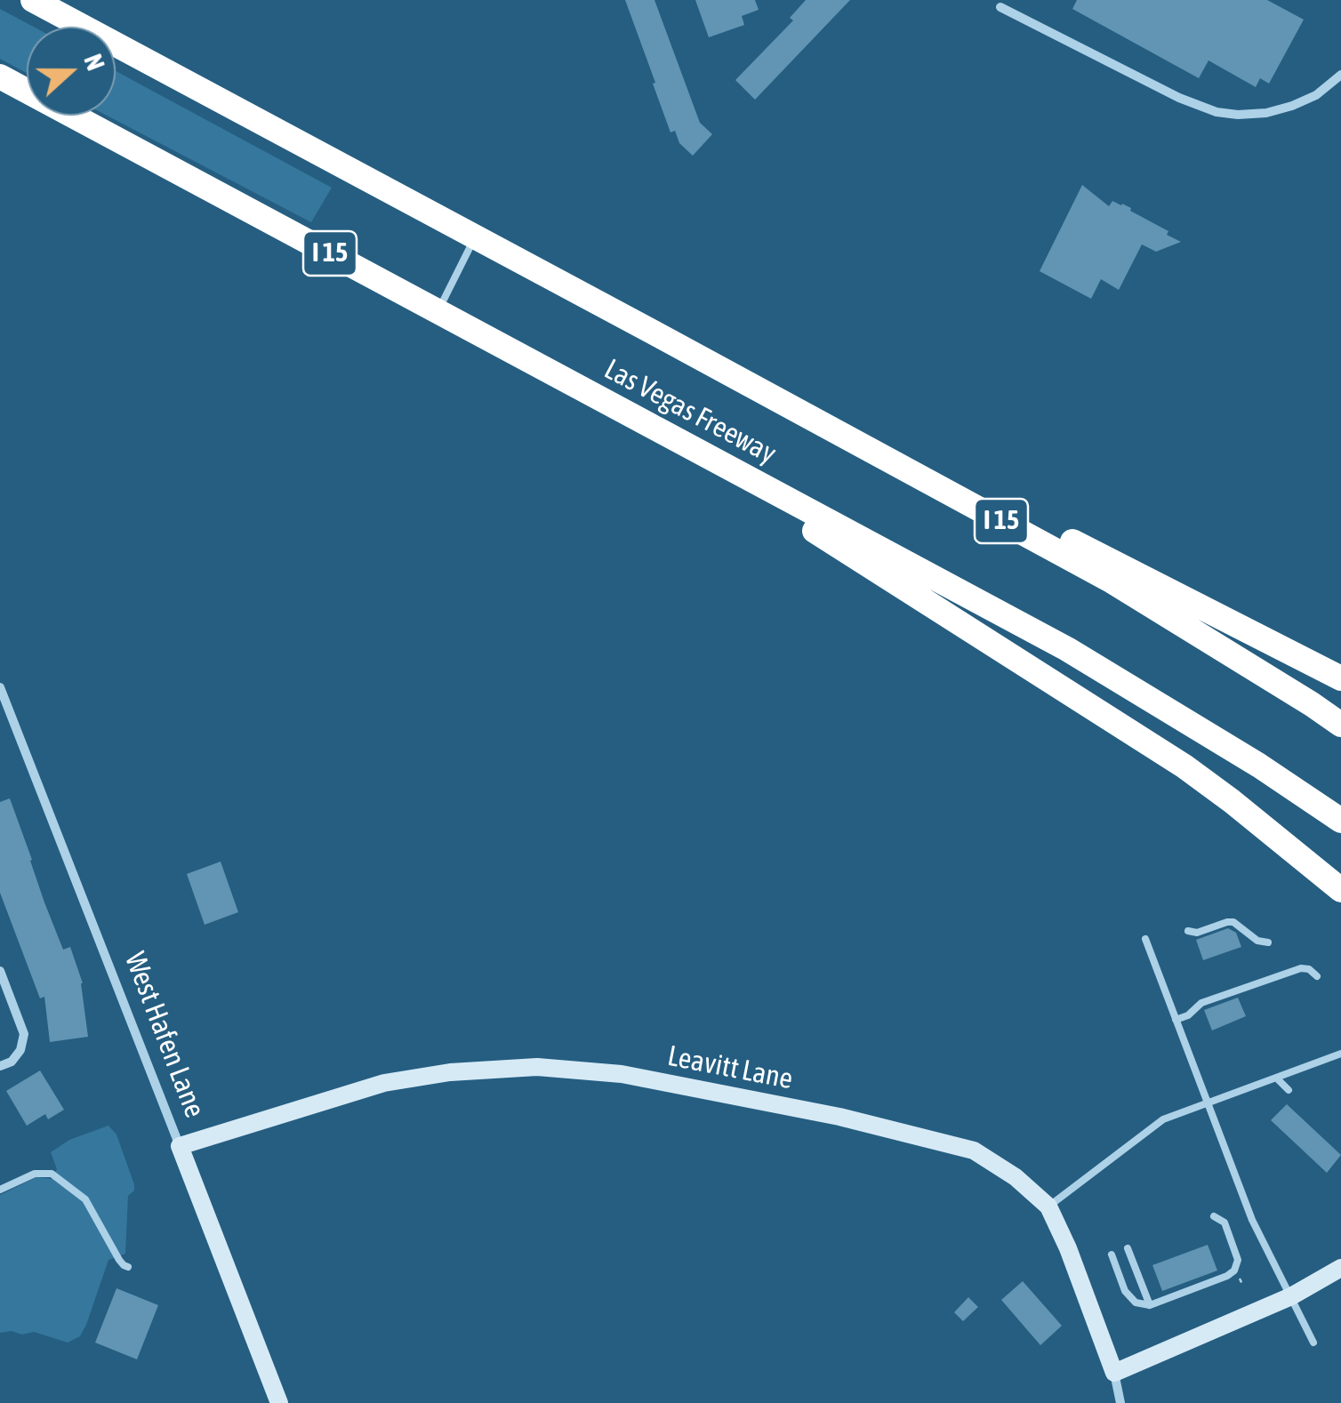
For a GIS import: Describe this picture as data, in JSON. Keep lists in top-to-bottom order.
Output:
{
  "streets": {
    "highway": ["I 15", "Las Vegas Freeway"],
    "main road": ["West Hafen Lane", "Leavitt Lane"]
  },
  "crossings": [
    ["West Hafen Lane", "Leavitt Lane"]
  ],
  "north": "right"
}
